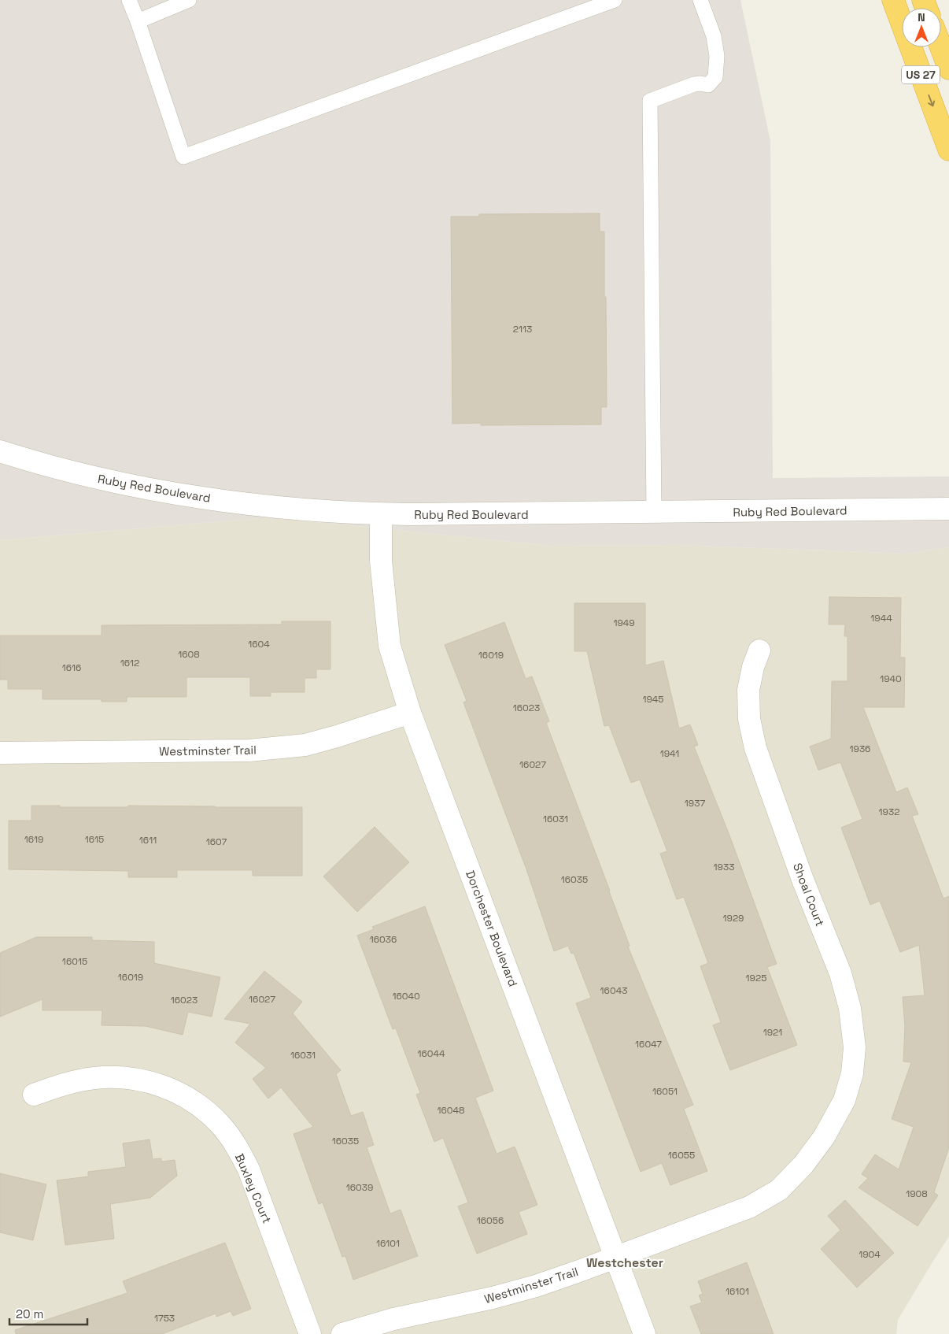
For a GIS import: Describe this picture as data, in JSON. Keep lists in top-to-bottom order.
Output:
{
  "streets": {
    "highway": ["US 27"],
    "street": [
      "Ruby Red Boulevard",
      "Westminster Trail",
      "Shoal Court",
      "Dorchester Boulevard",
      "Buxley Court"
    ]
  },
  "crossings": [
    ["Ruby Red Boulevard", "Dorchester Boulevard"],
    ["Westminster Trail", "Shoal Court"],
    ["Westminster Trail", "Dorchester Boulevard"]
  ],
  "districts": ["Westchester"],
  "house_numbers": [
    "2113",
    "1944",
    "1949",
    "1604",
    "1608",
    "16019",
    "1612",
    "1616",
    "1940",
    "1945",
    "16023",
    "1936",
    "1941",
    "16027",
    "1937",
    "1932",
    "16031",
    "1619",
    "1615",
    "1611",
    "1607",
    "1933",
    "16035",
    "1929",
    "16036",
    "16015",
    "16019",
    "1925",
    "16043",
    "16040",
    "16027",
    "16023",
    "1921",
    "16047",
    "16044",
    "16031",
    "16051",
    "16048",
    "16035",
    "16055",
    "16039",
    "1908",
    "16056",
    "16101",
    "1904",
    "16101",
    "1753"
  ],
  "scale_bar": "20 m",
  "north": "top"
}
